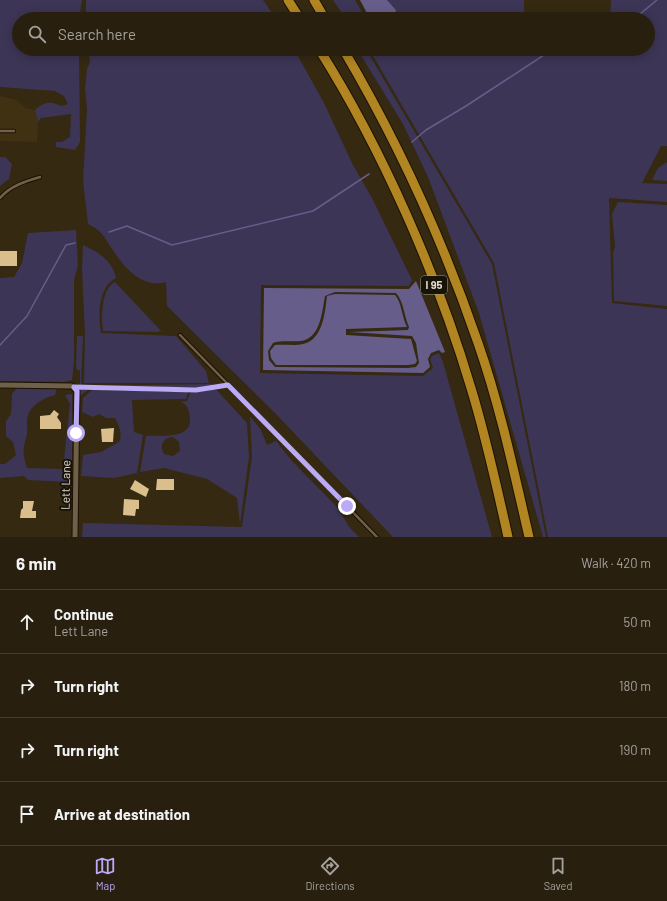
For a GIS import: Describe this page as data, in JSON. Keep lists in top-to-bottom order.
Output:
{
  "streets": {
    "highway": ["I 95"],
    "street": ["Lett Lane"]
  },
  "page": {
    "search": "Search here",
    "heading": ["6 min", "Walk · 420 m"],
    "list": [
      ["Continue", "Lett Lane", "50 m"],
      ["Turn right", "180 m"],
      ["Turn right", "190 m"],
      "Arrive at destination"
    ],
    "nav": ["Map", "Directions", "Saved"]
  }
}
